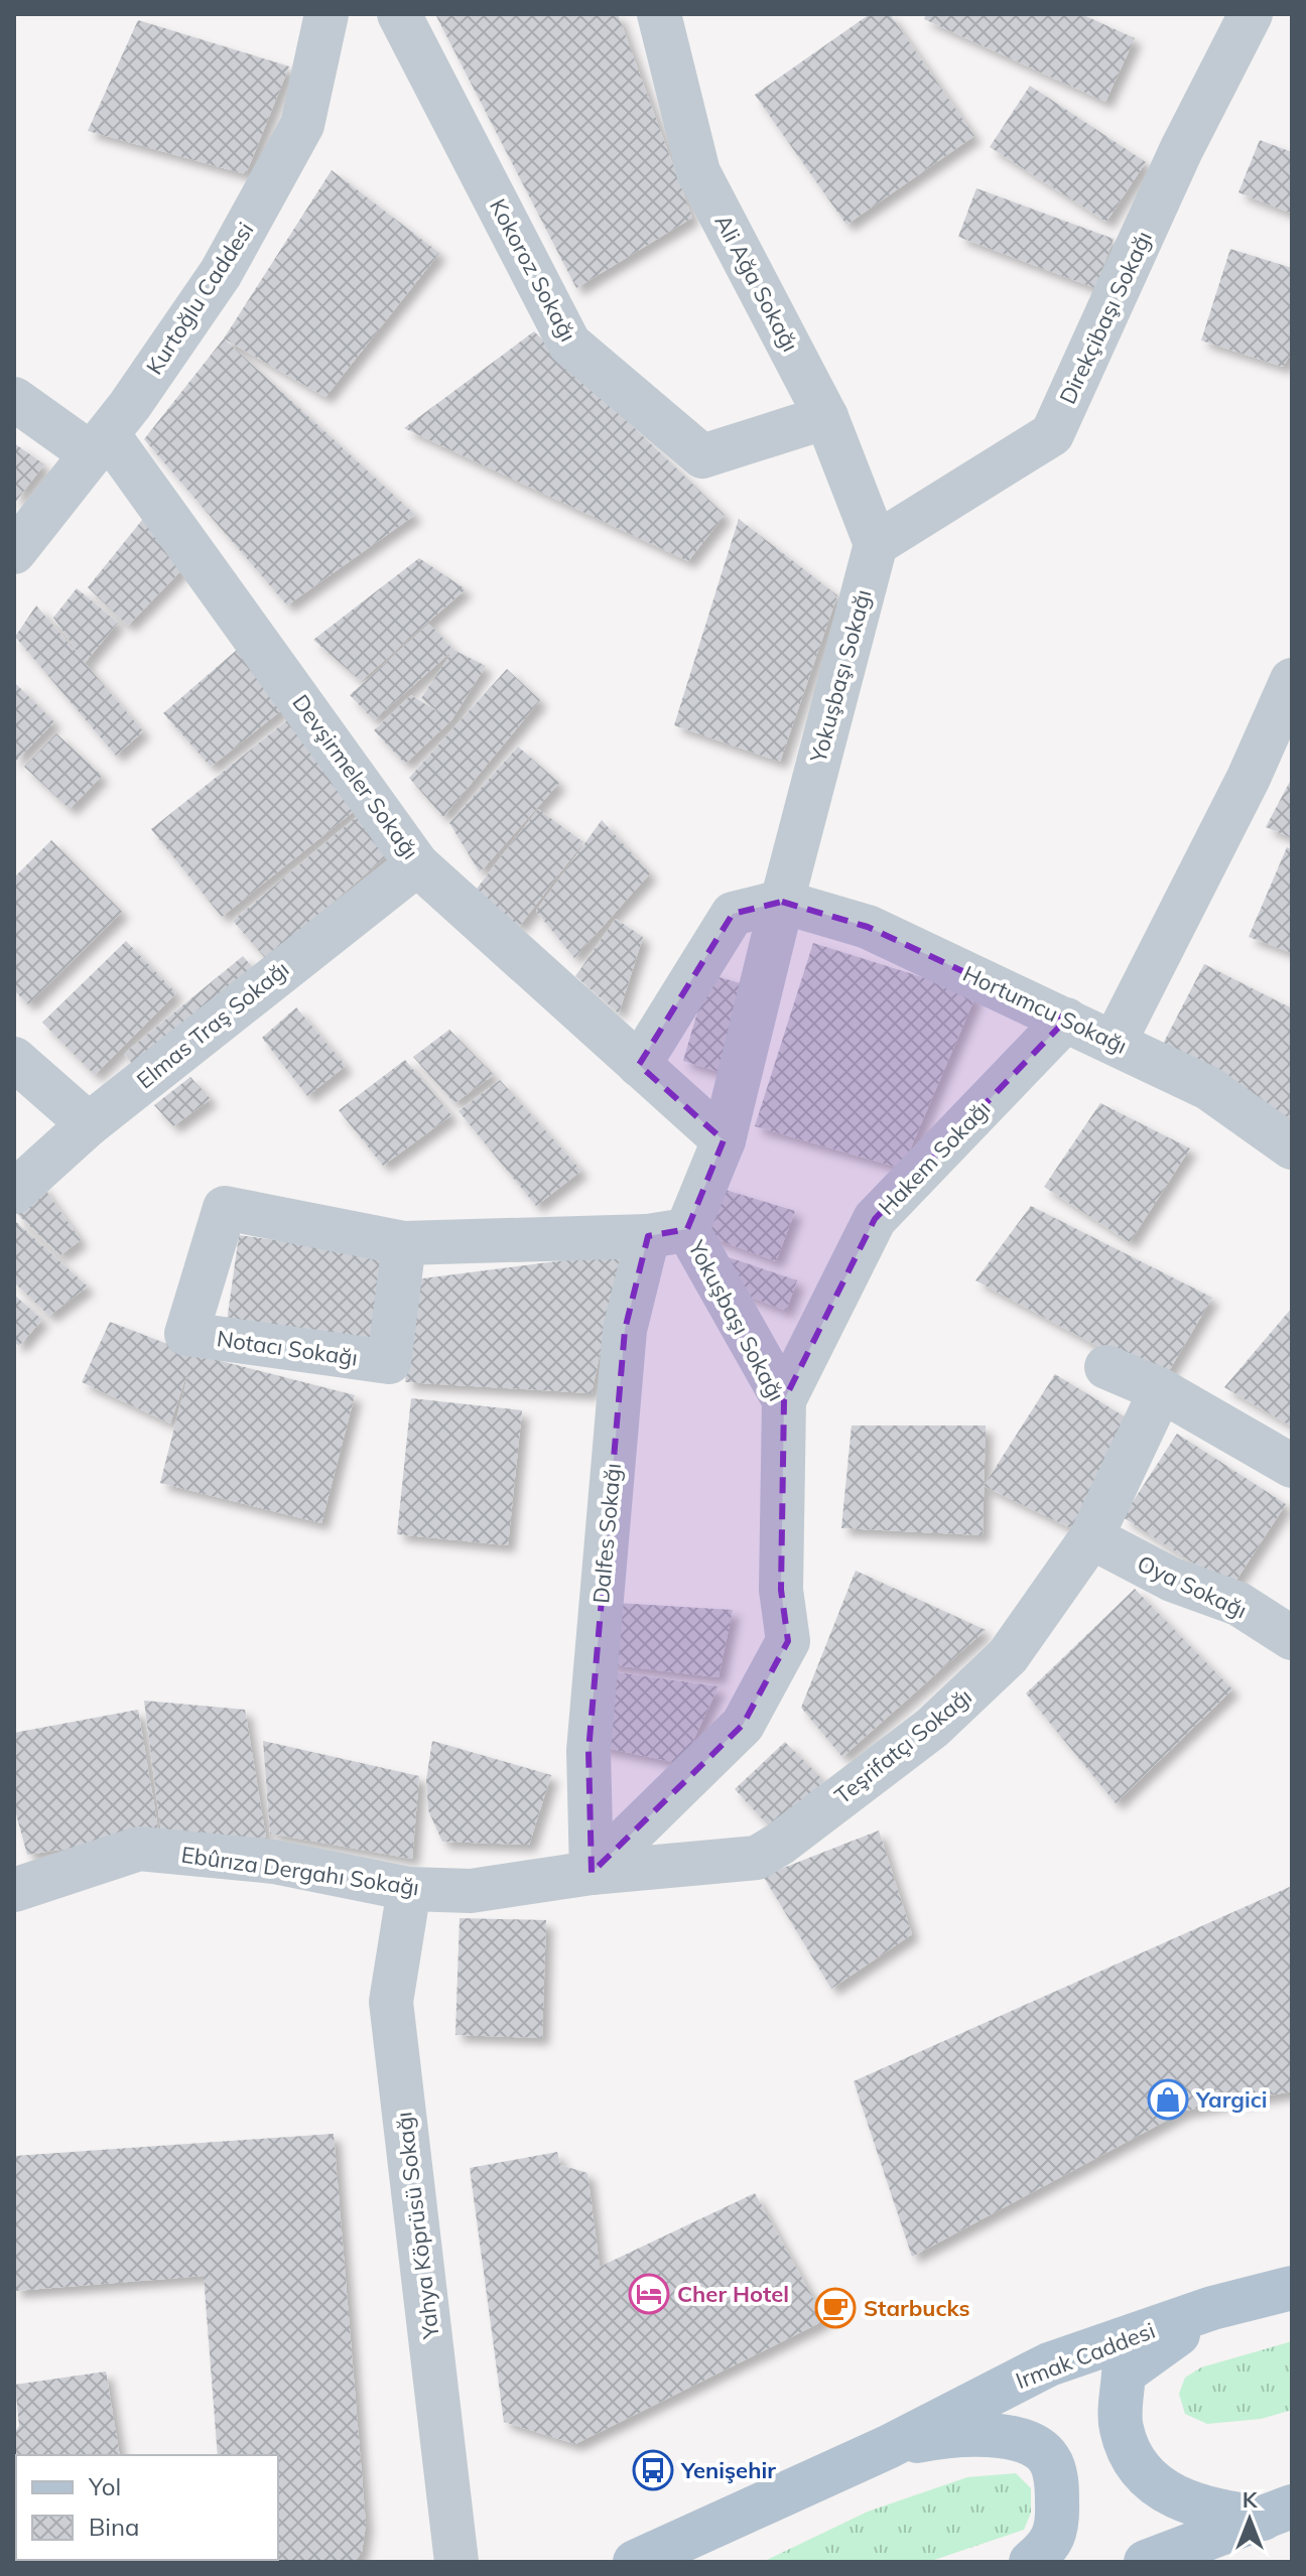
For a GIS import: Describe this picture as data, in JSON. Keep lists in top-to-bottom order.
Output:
{
  "streets": {
    "main road": ["Irmak Caddesi"],
    "street": [
      "Kokoroz Sokağı",
      "Ali Ağa Sokağı",
      "Kurtoğlu Caddesi",
      "Direkçibaşı Sokağı",
      "Yokuşbaşı Sokağı",
      "Devşirmeler Sokağı",
      "Hortumcu Sokağı",
      "Elmas Traş Sokağı",
      "Hakem Sokağı",
      "Notacı Sokağı",
      "Dalfes Sokağı",
      "Oya Sokağı",
      "Teşrifatçı Sokağı",
      "Ebûrıza Dergahı Sokağı",
      "Yahya Köprüsü Sokağı"
    ]
  },
  "crossings": [
    ["Kokoroz Sokağı", "Ali Ağa Sokağı"],
    ["Ali Ağa Sokağı", "Direkçibaşı Sokağı"],
    ["Ali Ağa Sokağı", "Yokuşbaşı Sokağı"],
    ["Kurtoğlu Caddesi", "Devşirmeler Sokağı"],
    ["Direkçibaşı Sokağı", "Yokuşbaşı Sokağı"],
    ["Yokuşbaşı Sokağı", "Devşirmeler Sokağı"],
    ["Yokuşbaşı Sokağı", "Hortumcu Sokağı"],
    ["Yokuşbaşı Sokağı", "Hakem Sokağı"],
    ["Yokuşbaşı Sokağı", "Notacı Sokağı"],
    ["Yokuşbaşı Sokağı", "Dalfes Sokağı"],
    ["Yokuşbaşı Sokağı", "Teşrifatçı Sokağı"],
    ["Yokuşbaşı Sokağı", "Ebûrıza Dergahı Sokağı"],
    ["Devşirmeler Sokağı", "Elmas Traş Sokağı"],
    ["Hortumcu Sokağı", "Hakem Sokağı"],
    ["Notacı Sokağı", "Dalfes Sokağı"],
    ["Dalfes Sokağı", "Teşrifatçı Sokağı"],
    ["Dalfes Sokağı", "Ebûrıza Dergahı Sokağı"],
    ["Oya Sokağı", "Teşrifatçı Sokağı"],
    ["Teşrifatçı Sokağı", "Ebûrıza Dergahı Sokağı"],
    ["Ebûrıza Dergahı Sokağı", "Yahya Köprüsü Sokağı"]
  ],
  "places": {
    "shop": ["Yargici"],
    "hotel": ["Cher Hotel"],
    "cafe": ["Starbucks"],
    "bus stop": ["Yenişehir"]
  },
  "legend": ["Yol", "Bina"],
  "north": "top"
}
